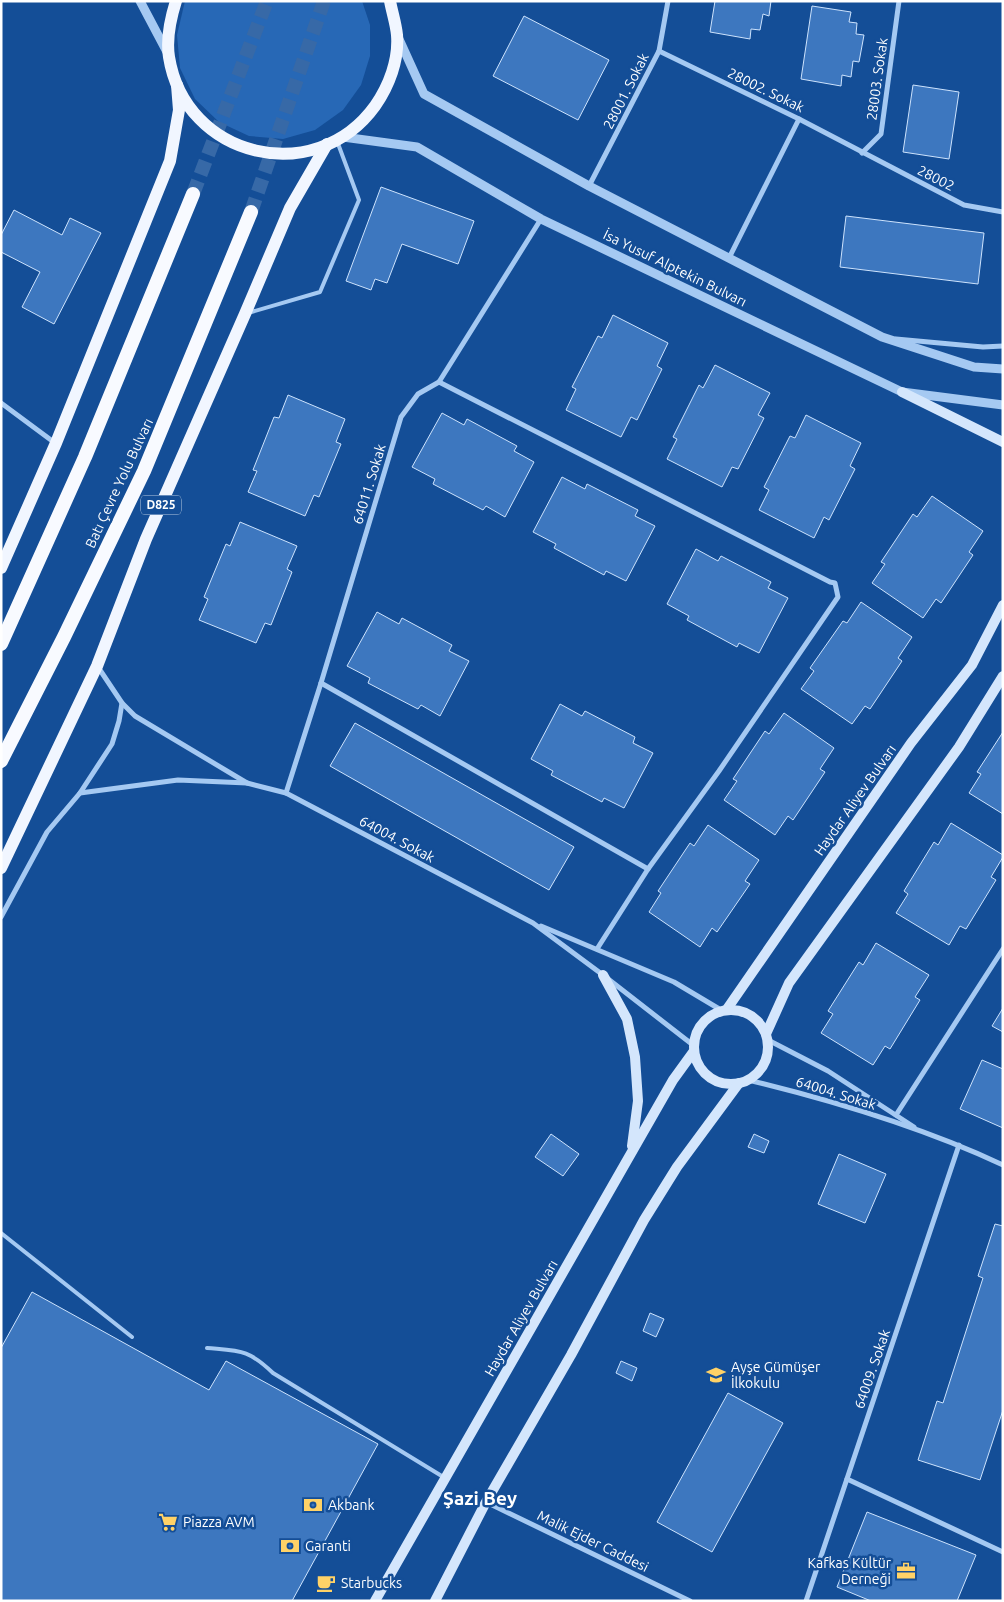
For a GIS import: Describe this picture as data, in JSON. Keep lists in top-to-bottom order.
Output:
{
  "streets": {
    "highway": ["Batı Çevre Yolu Bulvarı"],
    "main road": ["D825", "Haydar Aliyev Bulvarı"],
    "street": [
      "28003. Sokak",
      "28002. Sokak",
      "28001. Sokak",
      "28002",
      "İsa Yusuf Alptekin Bulvarı",
      "64011. Sokak",
      "64004. Sokak",
      "64009. Sokak",
      "Malik Ejder Caddesi"
    ]
  },
  "crossings": [
    ["28003. Sokak", "28002. Sokak"],
    ["28003. Sokak", "28002"],
    ["28002. Sokak", "28001. Sokak"],
    ["28002. Sokak", "28002"],
    ["İsa Yusuf Alptekin Bulvarı", "64011. Sokak"],
    ["İsa Yusuf Alptekin Bulvarı", "D825"],
    ["64011. Sokak", "64004. Sokak"],
    ["Haydar Aliyev Bulvarı", "64004. Sokak"],
    ["64004. Sokak", "64009. Sokak"]
  ],
  "districts": ["Şazi Bey"],
  "places": {
    "school or university": ["Ayşe Gümüşer İlkokulu"],
    "bank": ["Akbank", "Garanti"],
    "supermarket": ["Piazza AVM"],
    "office": ["Kafkas Kültür Derneği"],
    "cafe": ["Starbucks"]
  }
}
